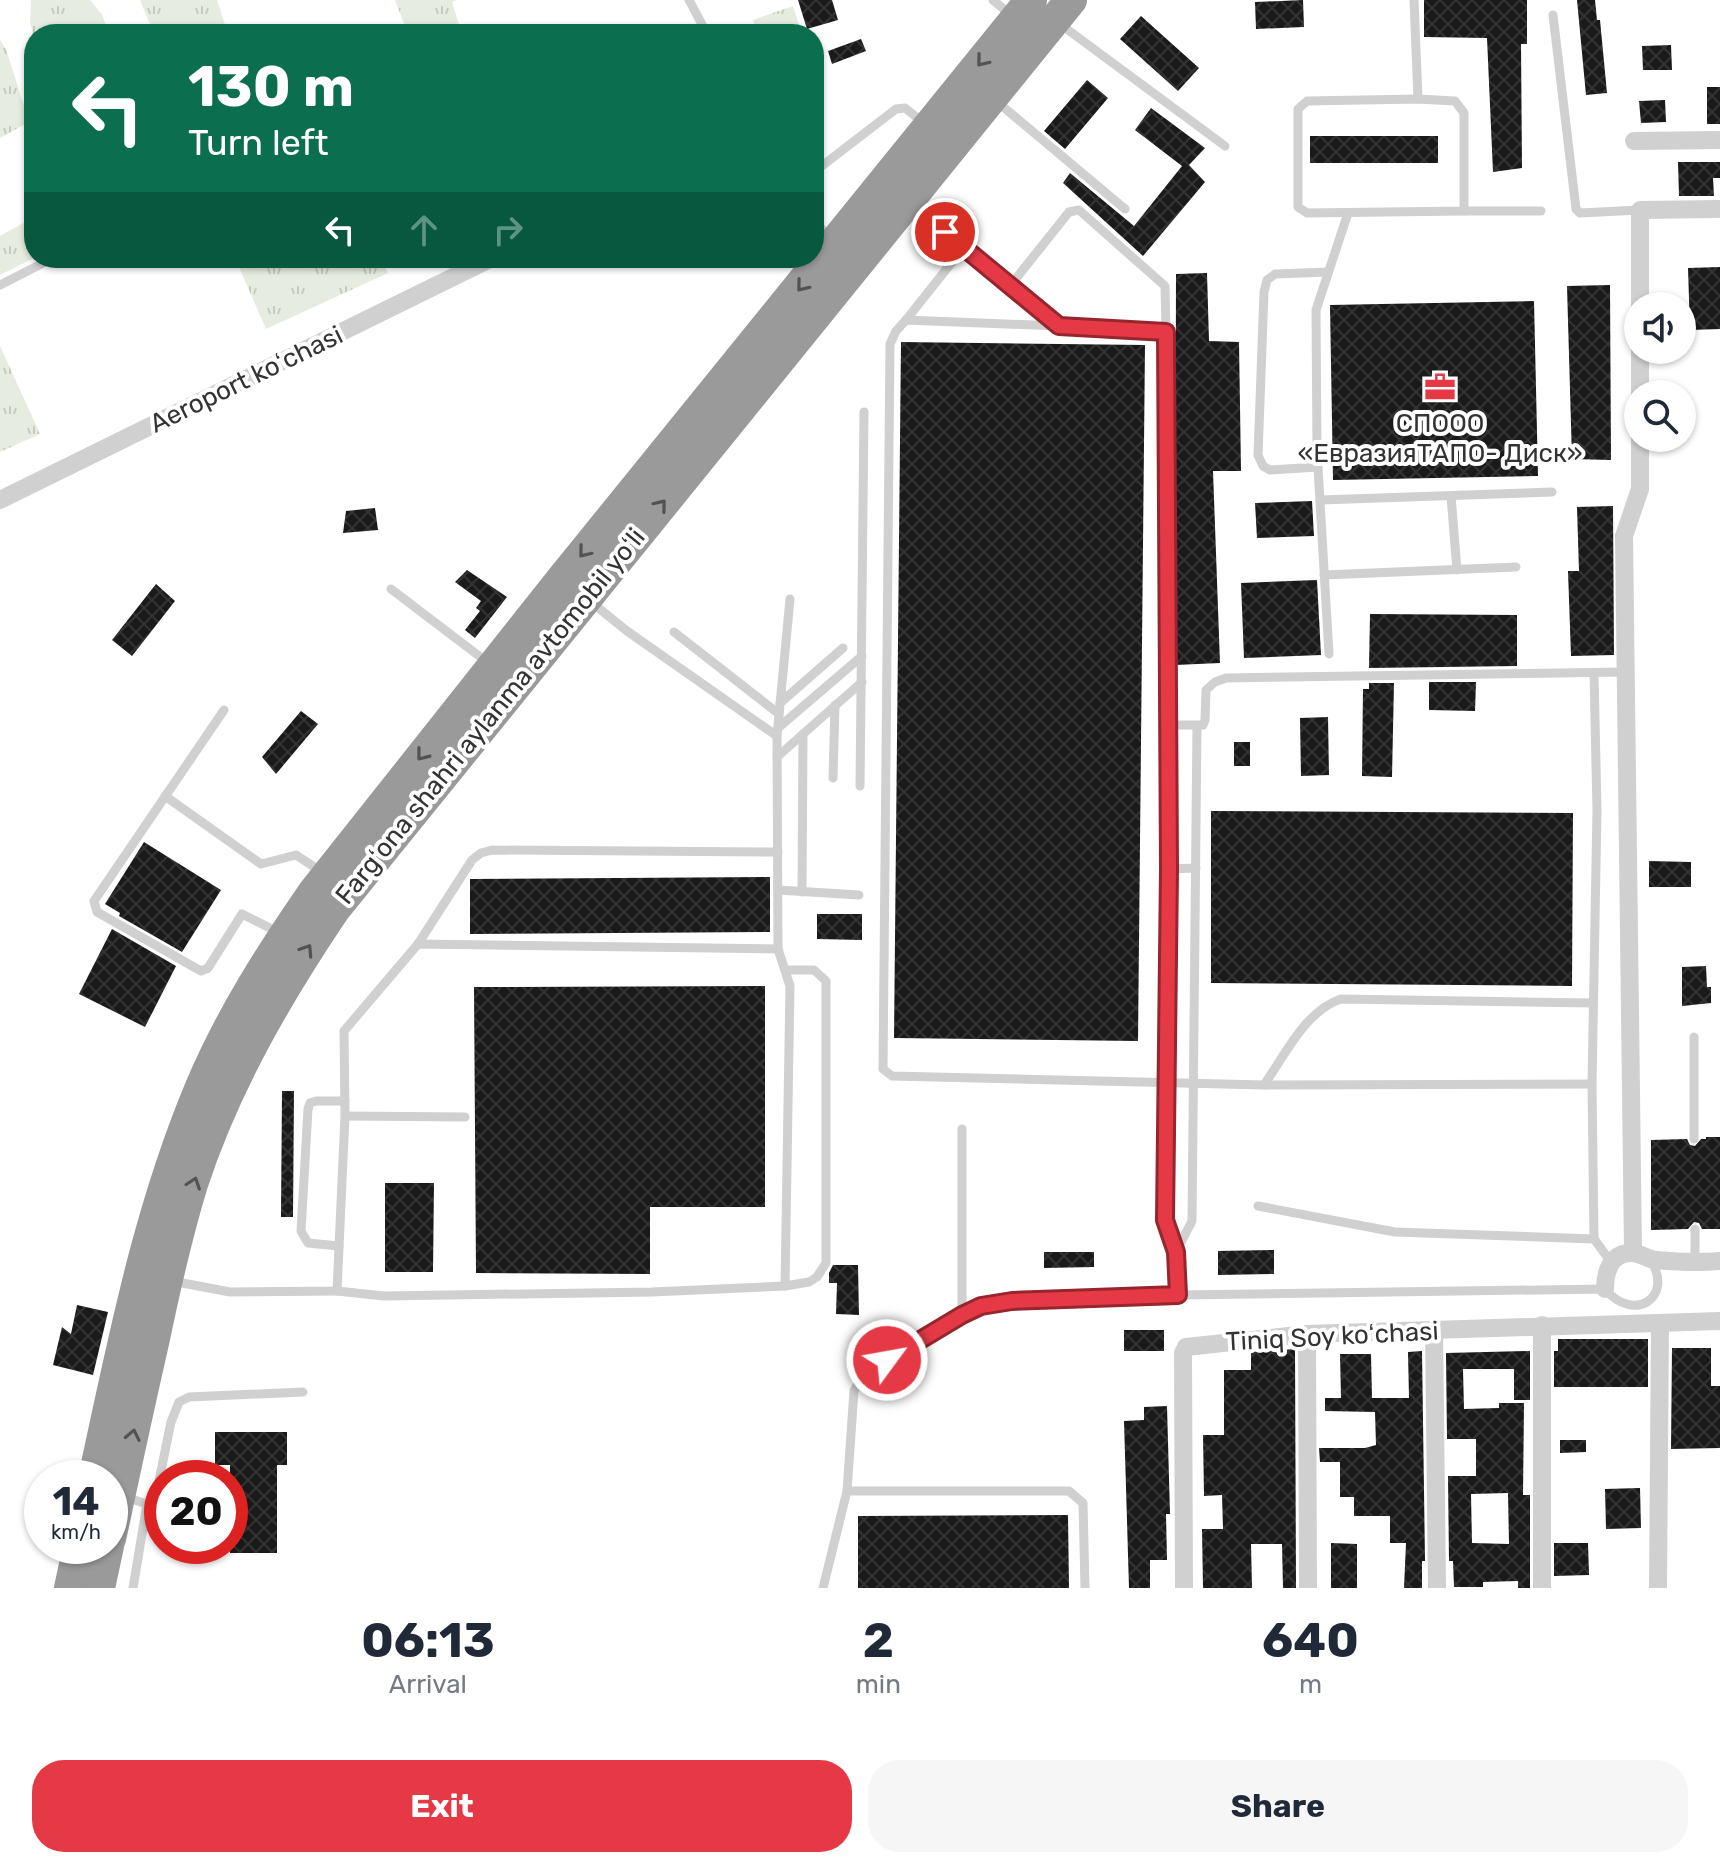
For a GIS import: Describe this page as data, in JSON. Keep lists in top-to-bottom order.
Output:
{
  "streets": {
    "highway": ["Fargʻona shahri aylanma avtomobil yoʻli"],
    "street": ["Aeroport koʻchasi", "Tiniq Soy koʻchasi"]
  },
  "places": {
    "office": ["СПООО «ЕвразияТАПО- Диск»"]
  },
  "page": {
    "turn": ["130 m", "Turn left"],
    "speed": "14 km/h",
    "limit": "20",
    "eta": [
      "06:13",
      "Arrival",
      "2",
      "min",
      "640",
      "m"
    ],
    "buttons": ["Exit", "Share"]
  }
}
